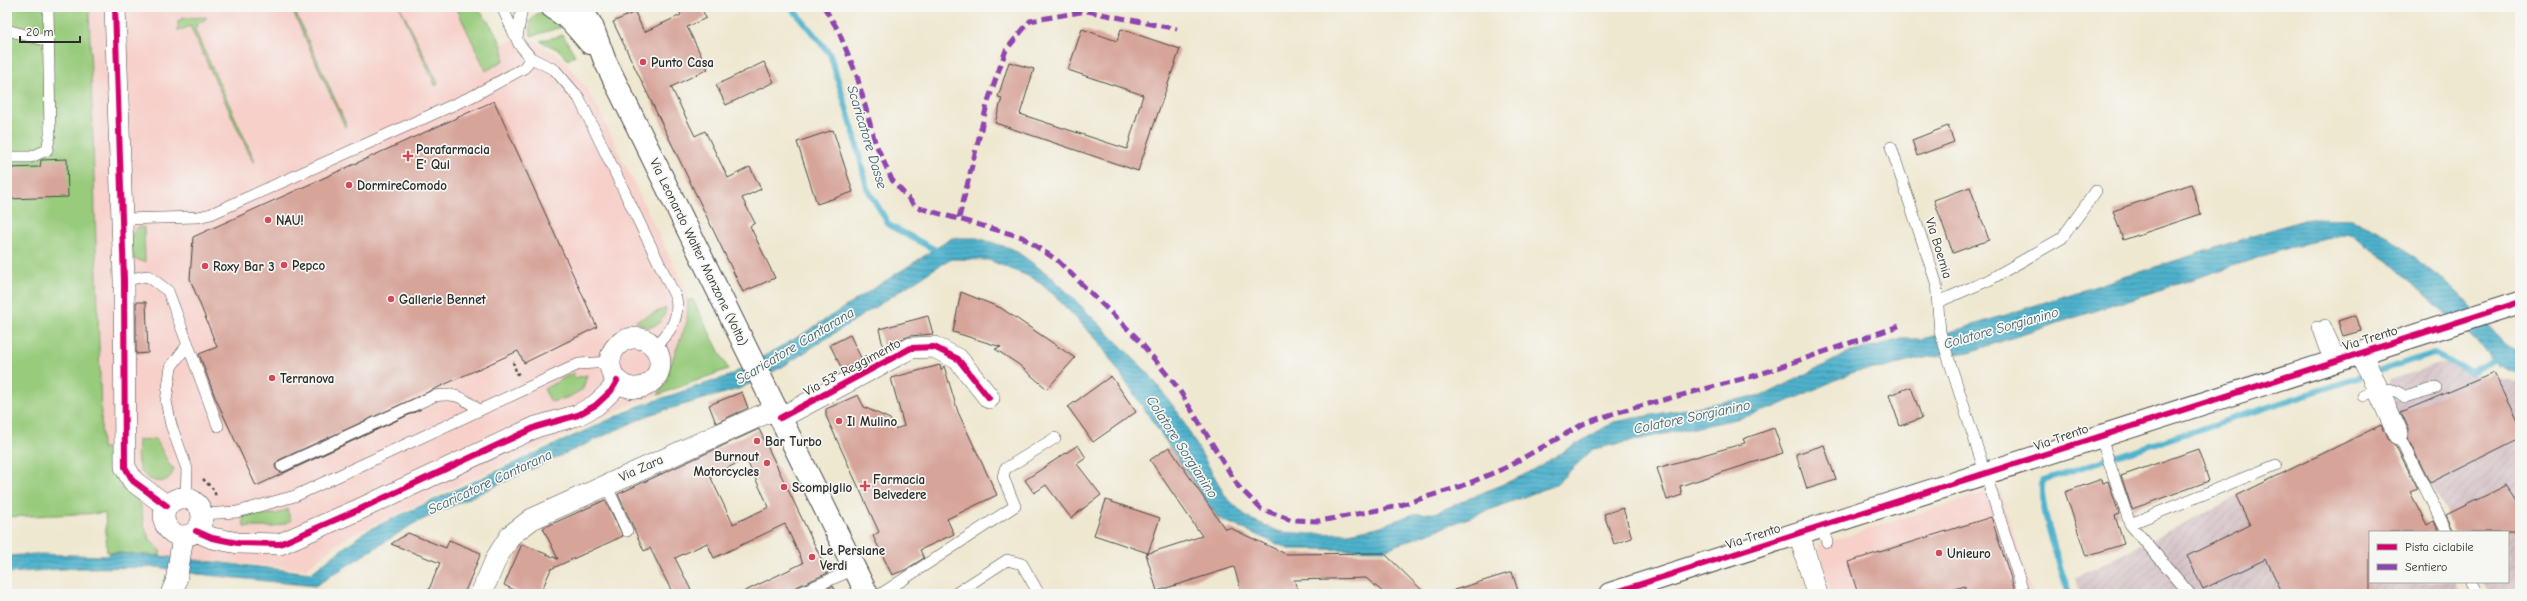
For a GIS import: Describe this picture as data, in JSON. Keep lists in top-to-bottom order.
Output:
{
  "streets": {
    "street": [
      "Via Leonardo Walter Manzone (Volta)",
      "Via Trento",
      "Via 53° Reggimento",
      "Via Zara"
    ],
    "lane": ["Via Boemia"]
  },
  "crossings": [
    ["Via Boemia", "Via Trento"],
    ["Via Leonardo Walter Manzone (Volta)", "Via 53° Reggimento"],
    ["Via Leonardo Walter Manzone (Volta)", "Via Zara"],
    ["Via 53° Reggimento", "Via Zara"]
  ],
  "water": ["Scaricatore Dasse", "Colatore Sorgianino", "Scaricatore Cantarana"],
  "places": {
    "other": [
      "Punto Casa",
      "DormireComodo",
      "NAU!",
      "Pepco",
      "Roxy Bar 3",
      "Gallerie Bennet",
      "Terranova",
      "Il Mulino",
      "Bar Turbo",
      "Burnout Motorcycles",
      "Scompiglio",
      "Unieuro",
      "Le Persiane Verdi"
    ],
    "health": ["Parafarmacia E' Qui", "Farmacia Belvedere"]
  },
  "legend": ["Pista ciclabile", "Sentiero"],
  "scale_bar": "20 m"
}
